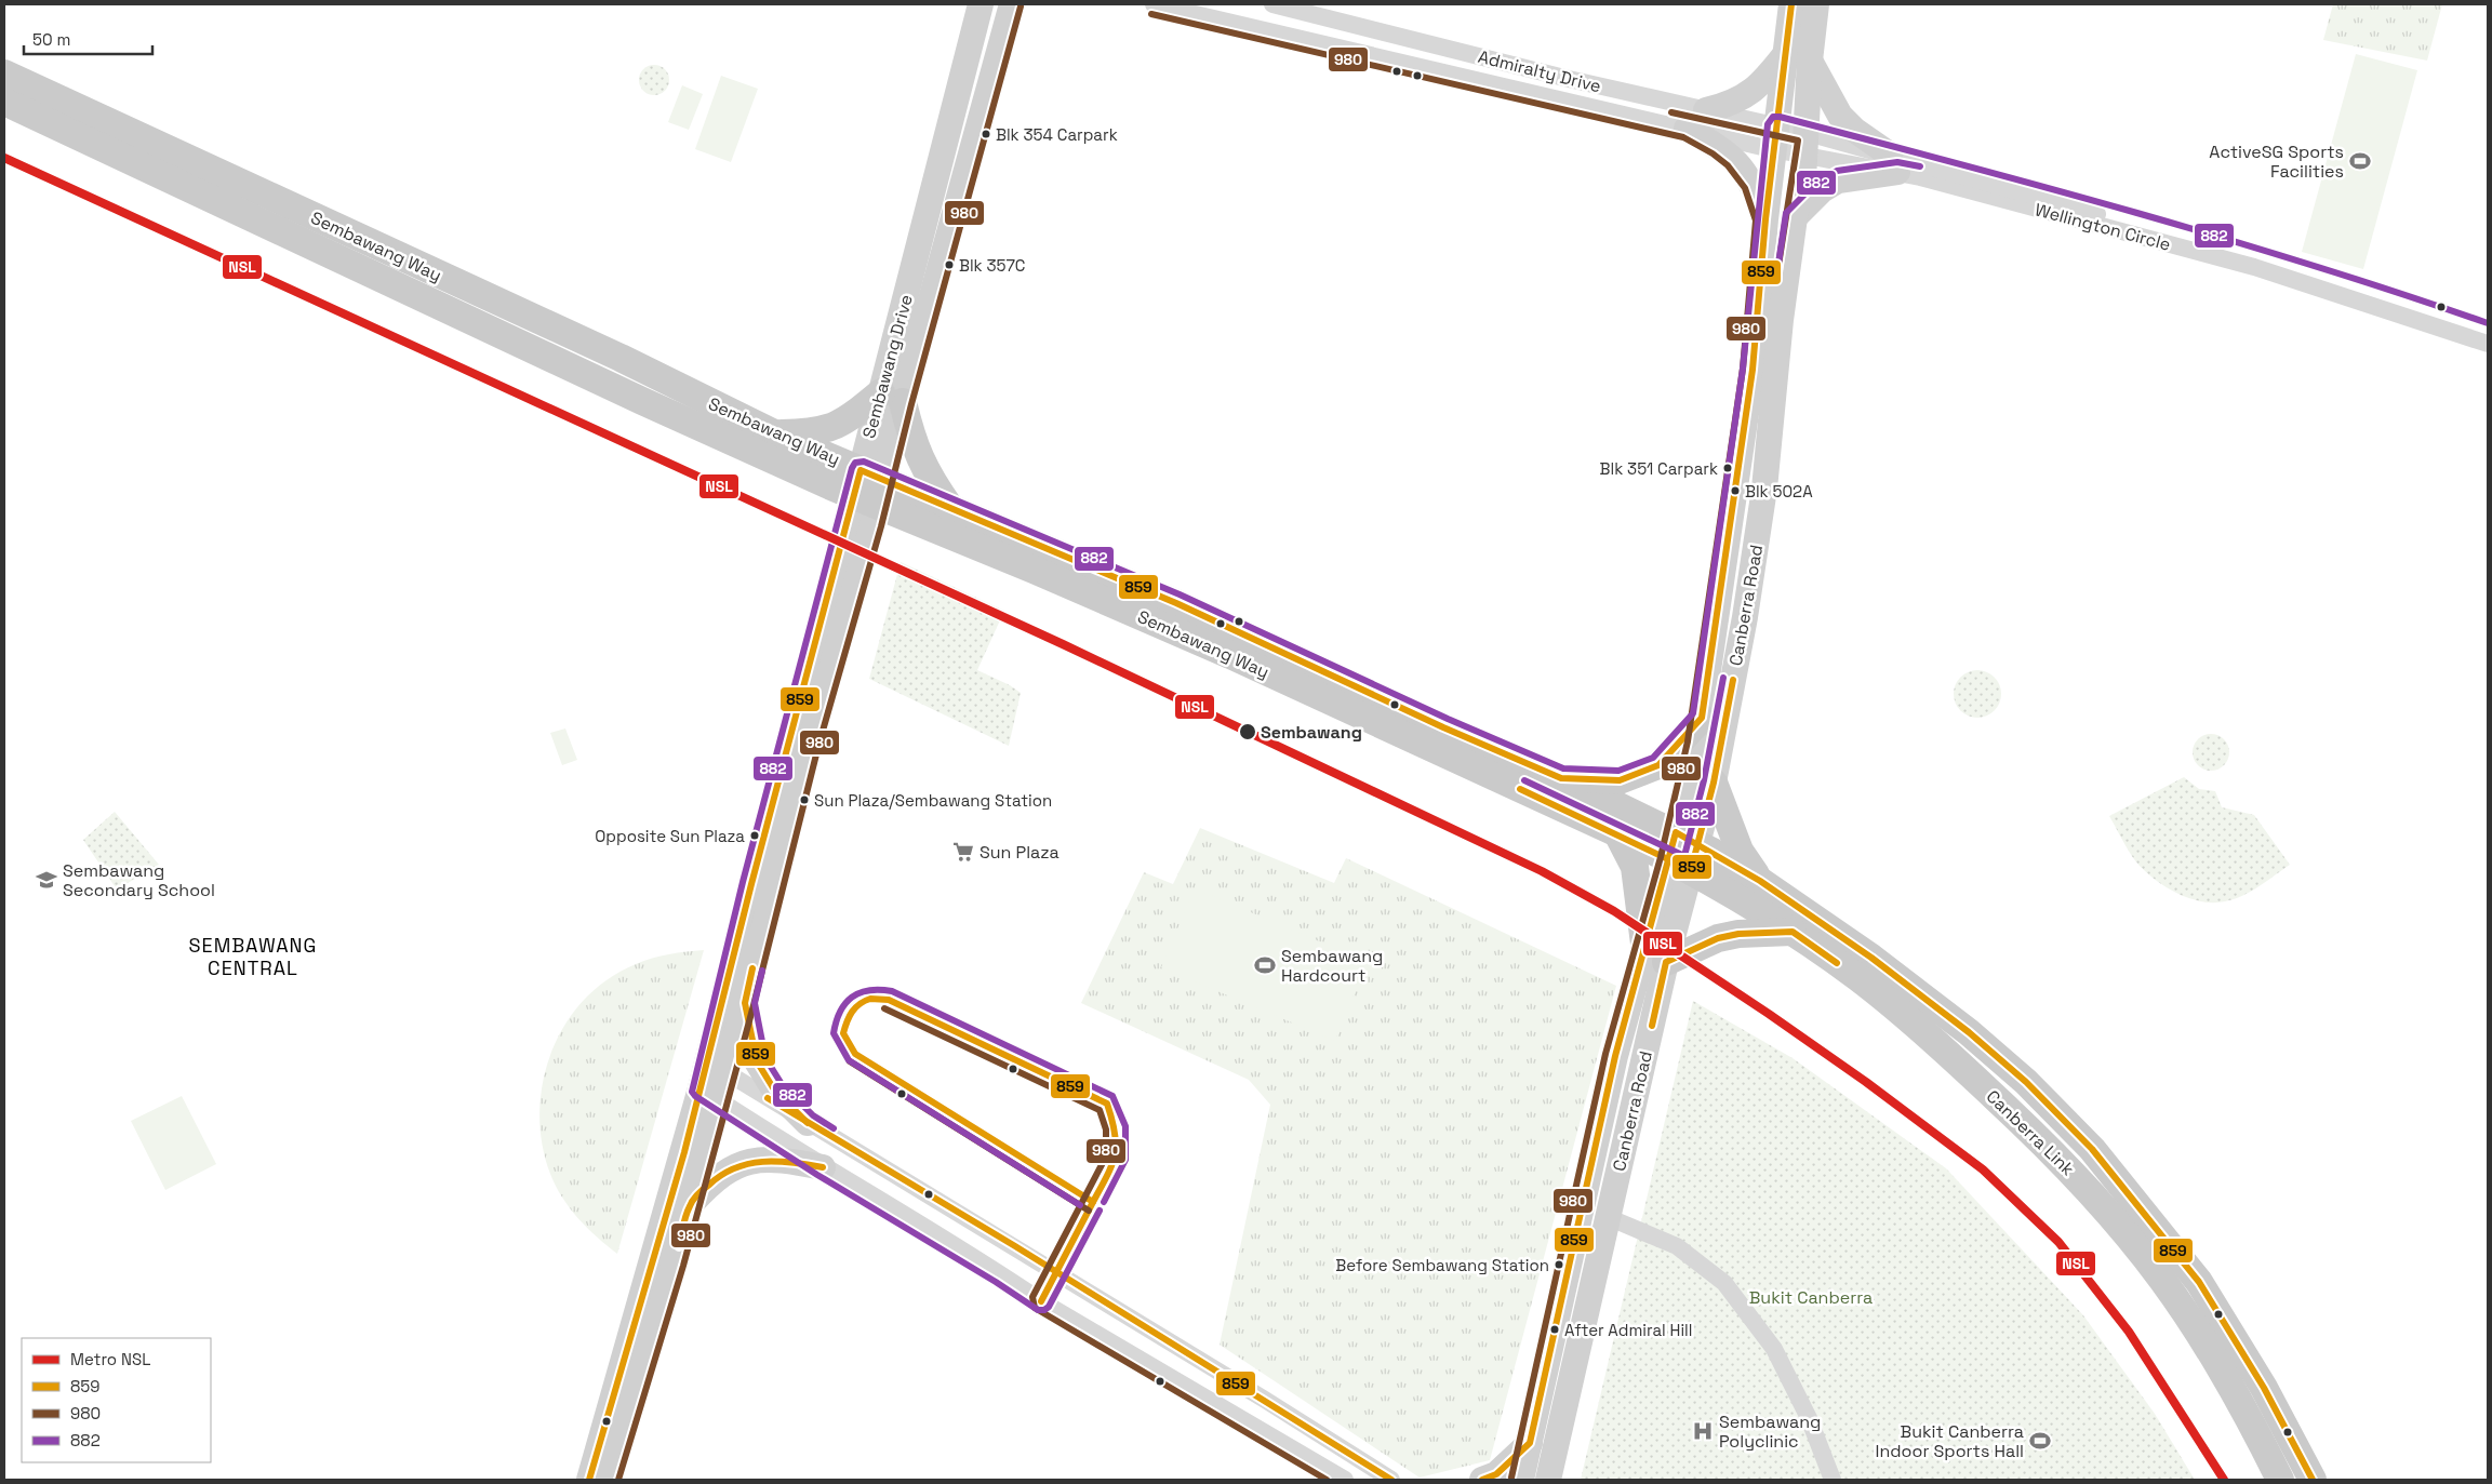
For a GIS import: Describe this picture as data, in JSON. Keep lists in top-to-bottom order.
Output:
{
  "streets": {
    "main road": [
      "Sembawang Way",
      "Sembawang Drive",
      "Canberra Road",
      "Canberra Link"
    ],
    "street": ["Admiralty Drive", "Wellington Circle"]
  },
  "crossings": [
    ["Admiralty Drive", "Wellington Circle"],
    ["Admiralty Drive", "Canberra Road"],
    ["Wellington Circle", "Canberra Road"],
    ["Sembawang Way", "Sembawang Drive"],
    ["Sembawang Way", "Canberra Road"],
    ["Sembawang Way", "Canberra Link"],
    ["Canberra Road", "Canberra Link"]
  ],
  "districts": ["SEMBAWANG CENTRAL"],
  "parks": ["Bukit Canberra"],
  "places": {
    "other": [
      "Blk 354 Carpark",
      "Blk 357C",
      "Blk 351 Carpark",
      "Blk 502A",
      "Sembawang",
      "Sun Plaza/Sembawang Station",
      "Opposite Sun Plaza",
      "Before Sembawang Station",
      "After Admiral Hill"
    ],
    "sports": ["ActiveSG Sports Facilities", "Sembawang Hardcourt", "Bukit Canberra Indoor Sports Hall"],
    "supermarket": ["Sun Plaza"],
    "school or university": ["Sembawang Secondary School"],
    "hospital": ["Sembawang Polyclinic"]
  },
  "lines": [
    "transit line 859",
    "transit line 980",
    "transit line 882",
    "metro line NSL"
  ],
  "legend": [
    "Metro NSL",
    "859",
    "980",
    "882"
  ],
  "scale_bar": "50 m"
}
